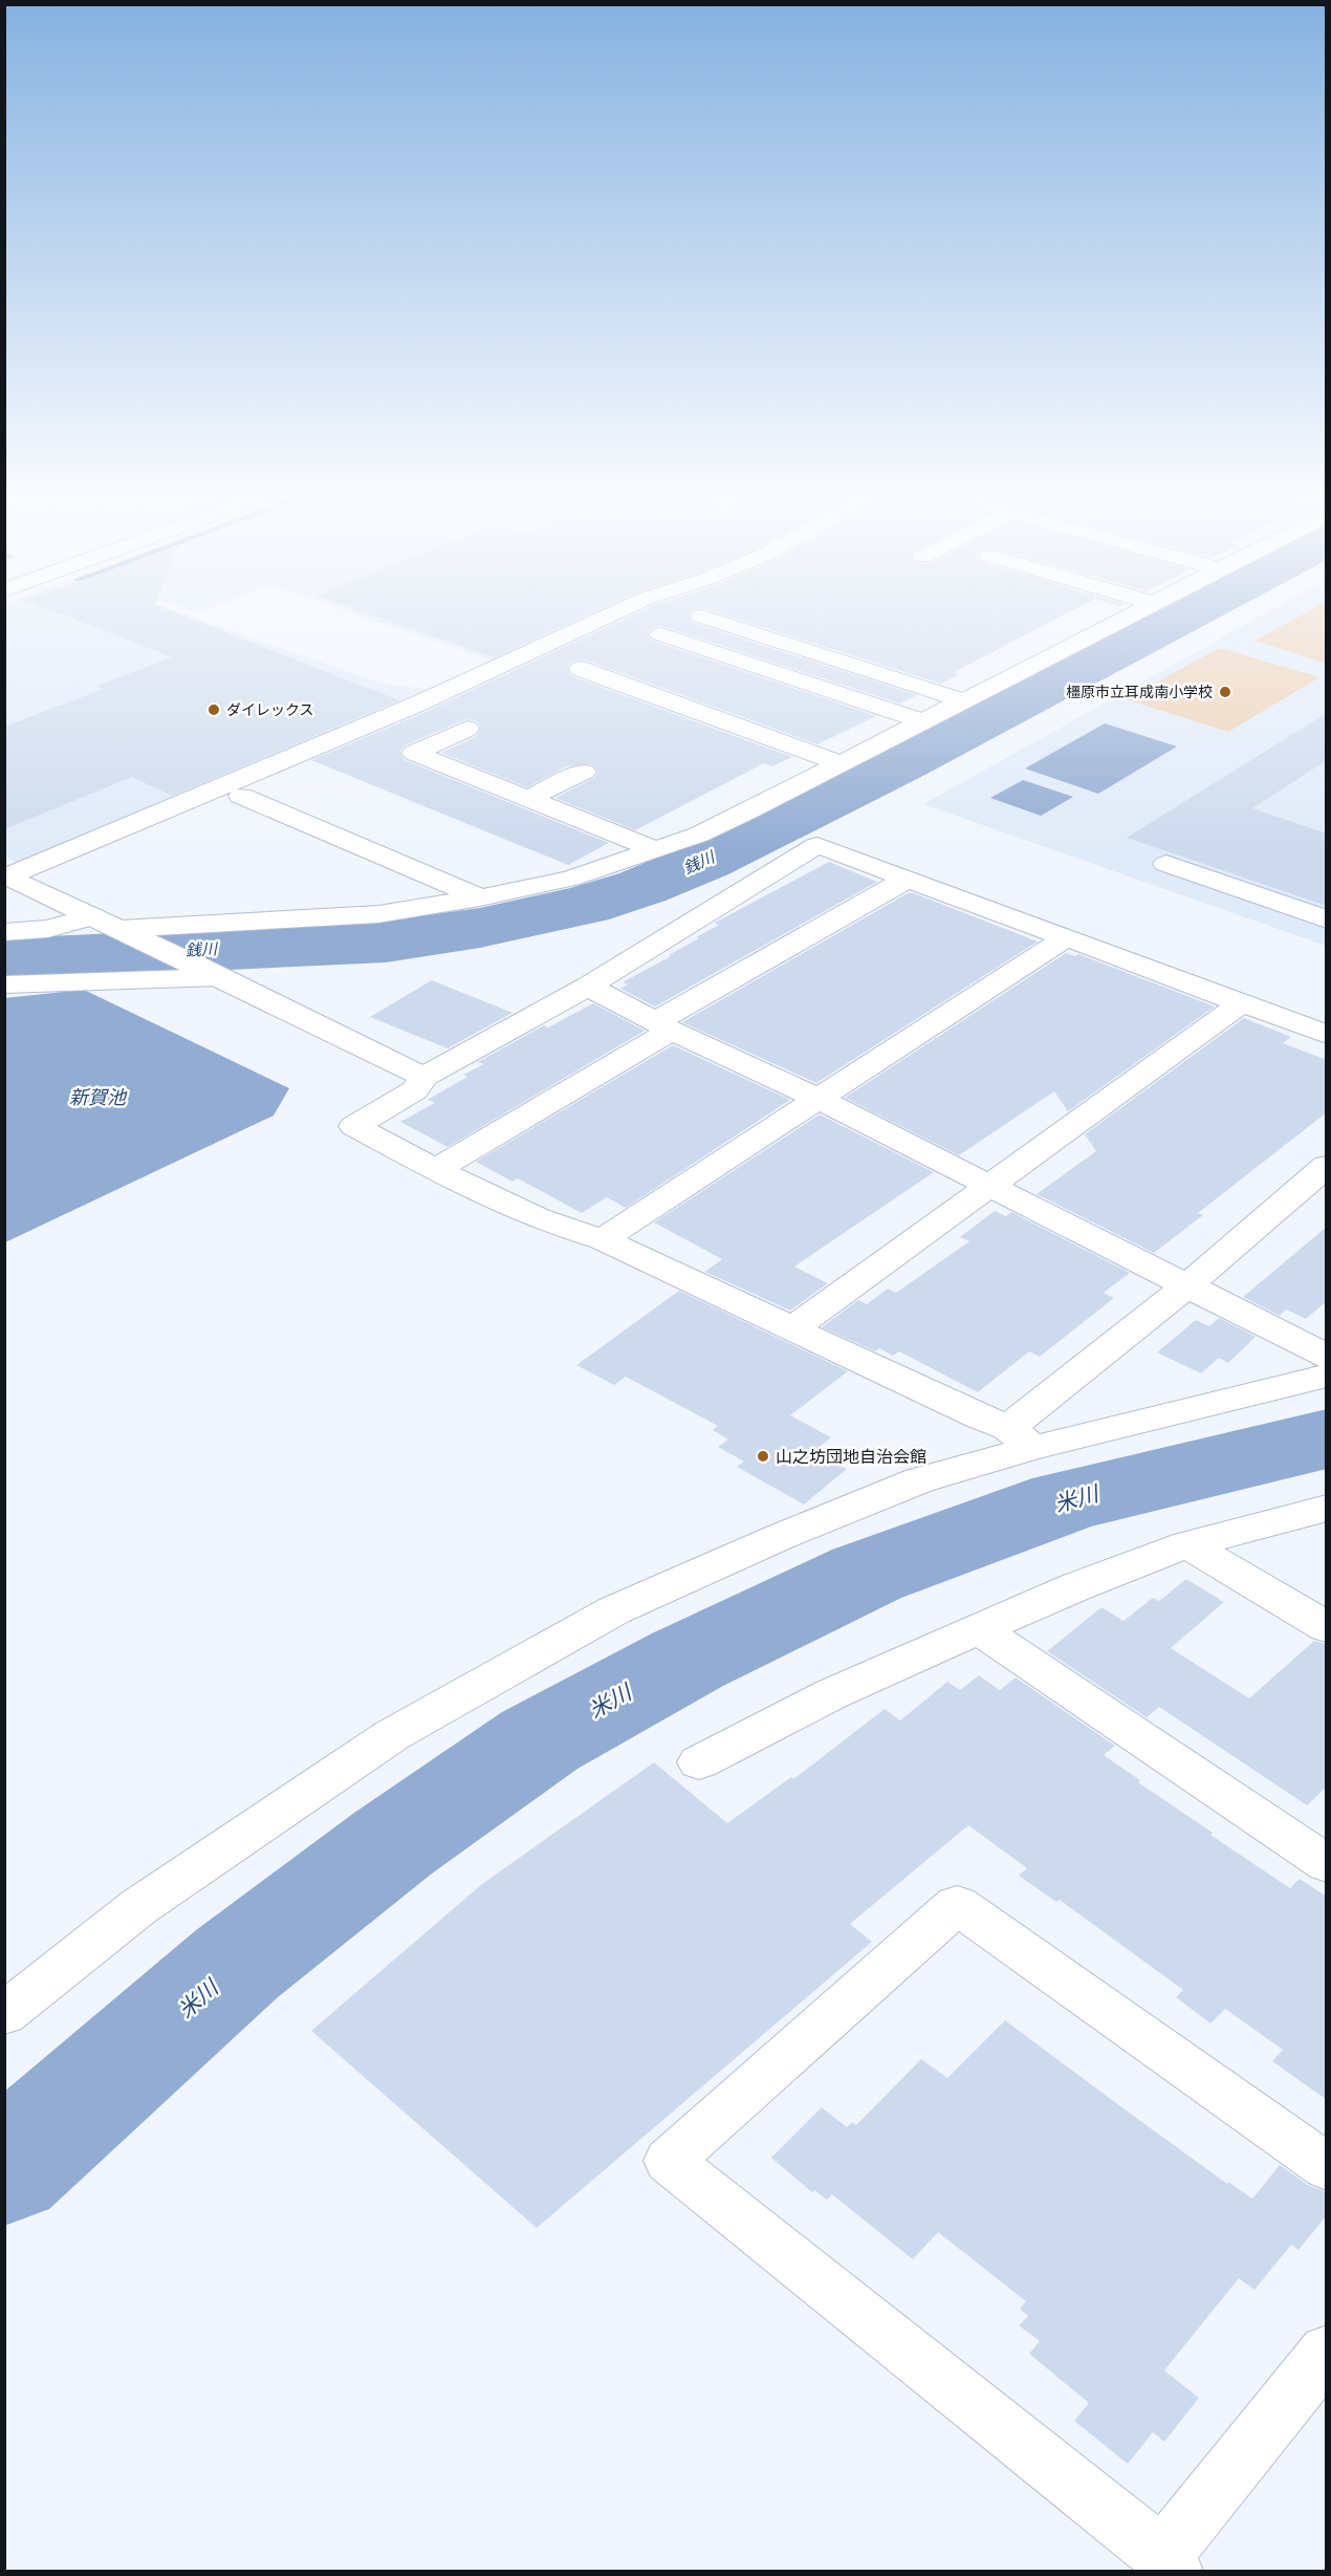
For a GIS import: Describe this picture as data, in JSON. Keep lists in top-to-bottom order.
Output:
{
  "water": ["銭川", "新賀池", "米川"],
  "places": ["橿原市立耳成南小学校", "ダイレックス", "山之坊団地自治会館"]
}
